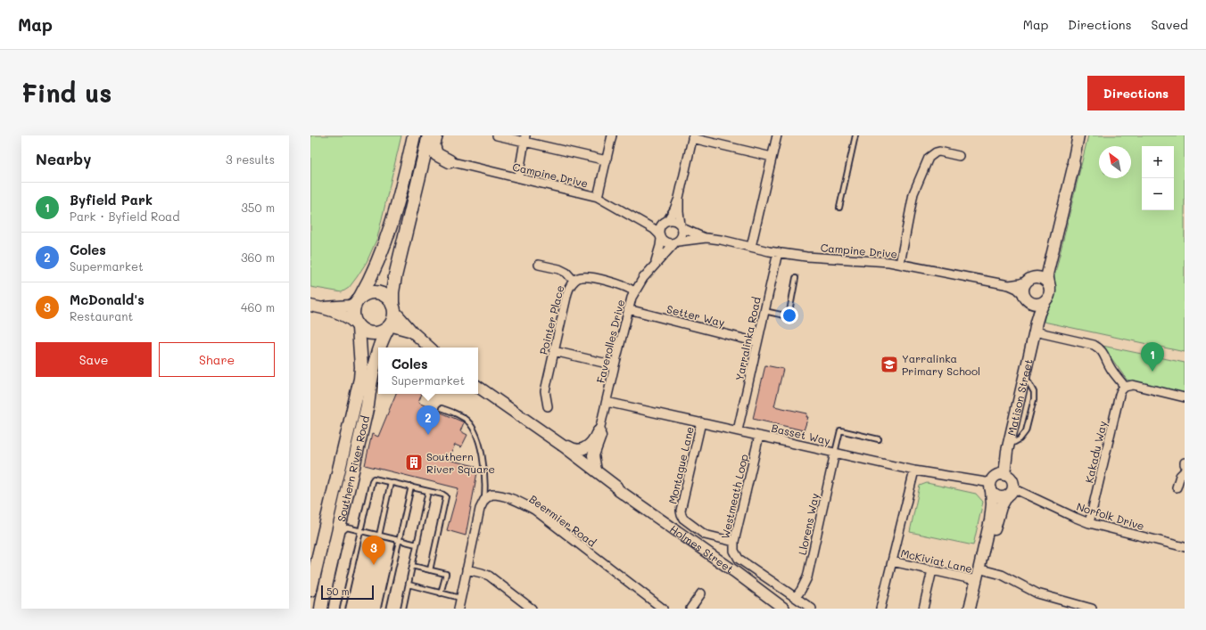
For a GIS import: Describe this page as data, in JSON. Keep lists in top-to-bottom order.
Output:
{
  "streets": {
    "main road": ["Matison Street", "Southern River Road", "Holmes Street"],
    "street": [
      "Campine Drive",
      "Setter Way",
      "Pointer Place",
      "Yarralinka Road",
      "Faverolles Drive",
      "Basset Way",
      "Kakadu Way",
      "Montague Lane",
      "Westmeath Loop",
      "Norfolk Drive",
      "Beermier Road",
      "Llorens Way",
      "McKiviat Lane"
    ]
  },
  "crossings": [
    ["Campine Drive", "Yarralinka Road"],
    ["Campine Drive", "Faverolles Drive"],
    ["Campine Drive", "Matison Street"],
    ["Setter Way", "Yarralinka Road"],
    ["Setter Way", "Faverolles Drive"],
    ["Pointer Place", "Faverolles Drive"],
    ["Yarralinka Road", "Basset Way"],
    ["Faverolles Drive", "Basset Way"],
    ["Matison Street", "Basset Way"],
    ["Matison Street", "Norfolk Drive"],
    ["Basset Way", "Montague Lane"],
    ["Basset Way", "Westmeath Loop"],
    ["Basset Way", "Norfolk Drive"],
    ["Basset Way", "Llorens Way"],
    ["Kakadu Way", "Norfolk Drive"],
    ["Montague Lane", "Westmeath Loop"],
    ["Westmeath Loop", "Llorens Way"]
  ],
  "places": {
    "school or university": ["Yarralinka Primary School"],
    "building": ["Southern River Square"]
  },
  "scale_bar": "50 m",
  "north": "top left",
  "page": {
    "header": "Map",
    "nav": ["Map", "Directions", "Saved"],
    "buttons": [
      "Directions",
      ["Save", "Share"]
    ],
    "title": "Find us",
    "heading": ["Nearby", "3 results"],
    "map_buttons": ["+", "−"],
    "list": [
      {
        "mark": "1",
        "name": "Byfield Park",
        "note": "Park · Byfield Road",
        "value": "350 m"
      },
      {
        "mark": "2",
        "name": "Coles",
        "note": "Supermarket",
        "value": "360 m"
      },
      {
        "mark": "3",
        "name": "McDonald's",
        "note": "Restaurant",
        "value": "460 m"
      }
    ],
    "pins": ["1", "2", "3"],
    "popup": ["Coles", "Supermarket"],
    "scale": "50 m"
  }
}
